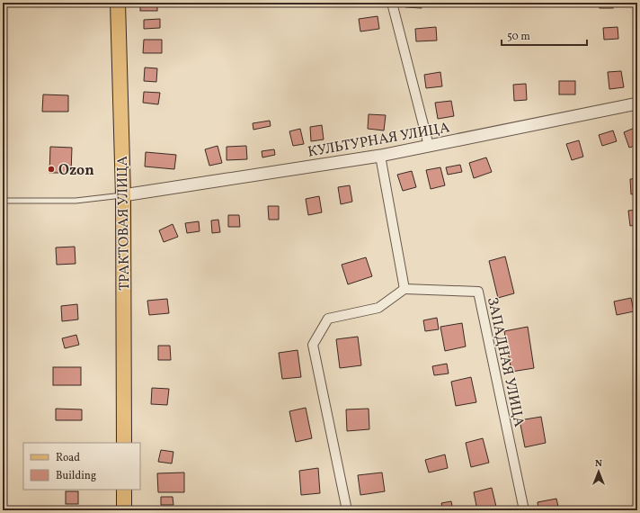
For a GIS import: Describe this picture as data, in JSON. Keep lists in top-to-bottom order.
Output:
{
  "streets": {
    "main road": ["ТРАКТОВАЯ УЛИЦА"],
    "street": ["КУЛЬТУРНАЯ УЛИЦА", "ЗАПАДНАЯ УЛИЦА"]
  },
  "crossings": [
    ["КУЛЬТУРНАЯ УЛИЦА", "ТРАКТОВАЯ УЛИЦА"]
  ],
  "places": ["Ozon"],
  "legend": ["Road", "Building"],
  "scale_bar": "50 m",
  "north": "top"
}
